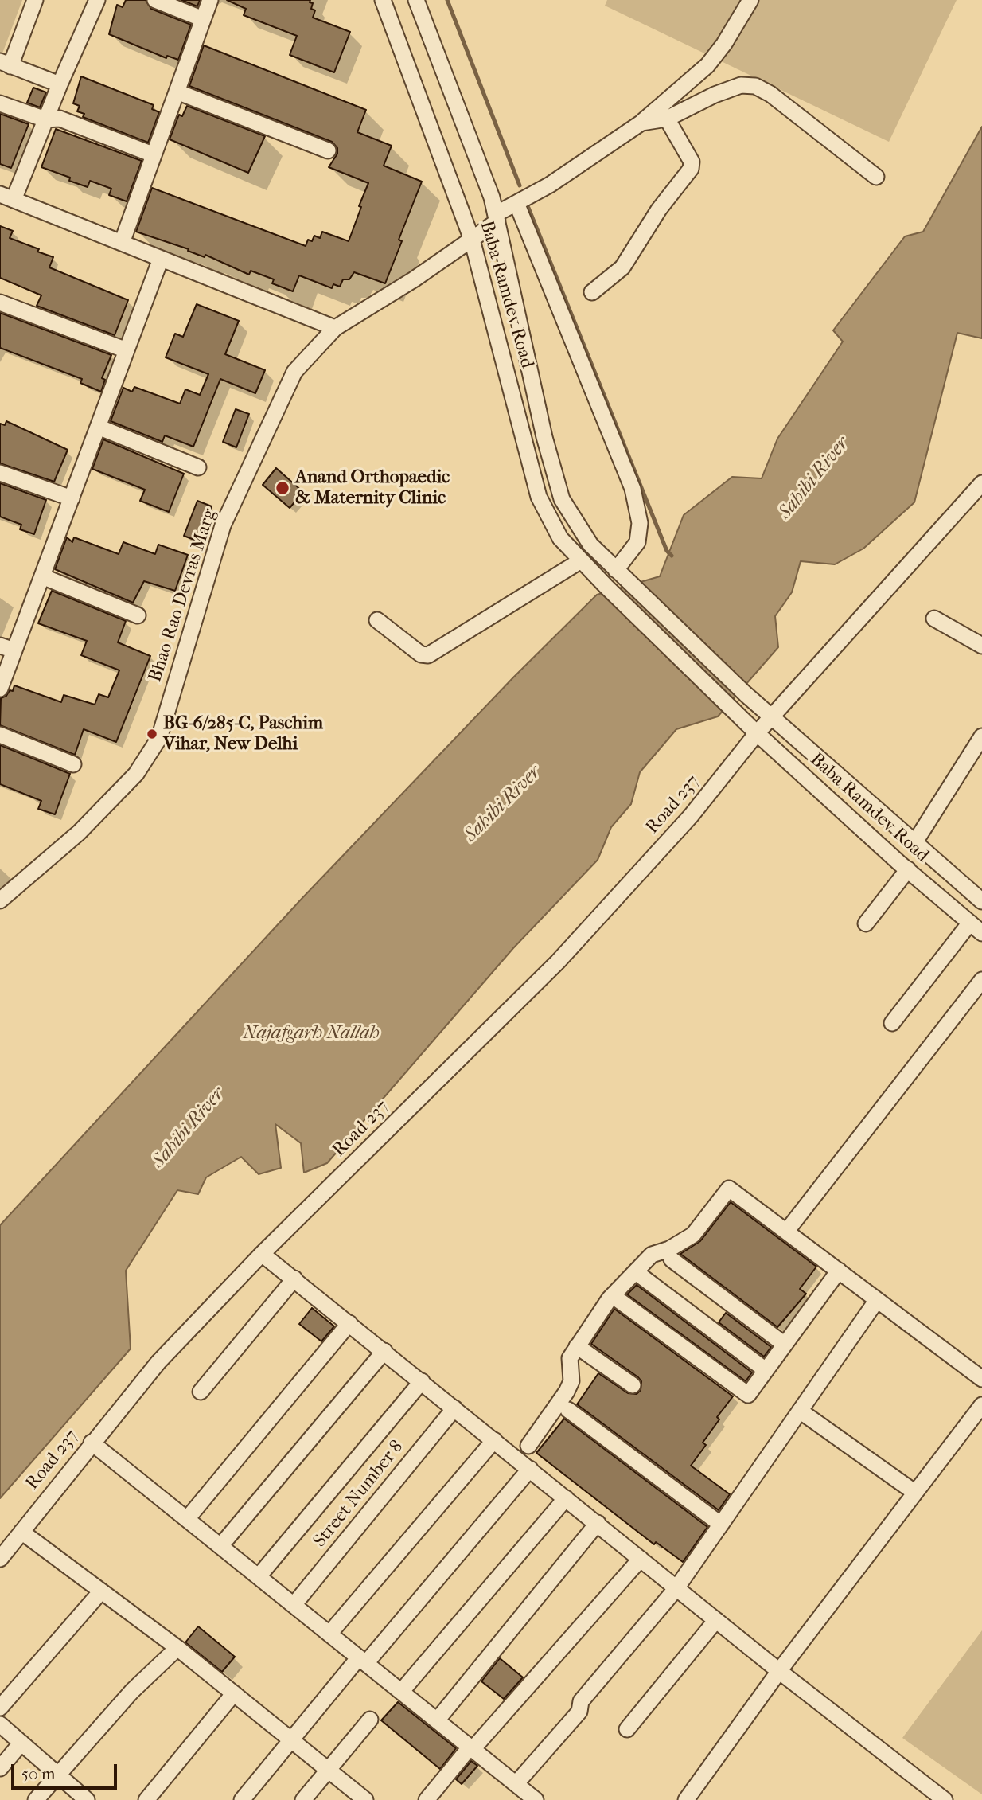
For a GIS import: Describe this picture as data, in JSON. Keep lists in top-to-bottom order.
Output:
{
  "streets": {
    "street": [
      "Baba Ramdev Road",
      "Bhao Rao Devras Marg",
      "Road 237",
      "Street Number 8"
    ]
  },
  "crossings": [
    ["Baba Ramdev Road", "Bhao Rao Devras Marg"],
    ["Baba Ramdev Road", "Road 237"]
  ],
  "water": ["Sahibi River", "Najafgarh Nallah"],
  "places": ["Anand Orthopaedic & Maternity Clinic", "BG-6/285-C, Paschim Vihar, New Delhi"],
  "scale_bar": "50 m"
}
